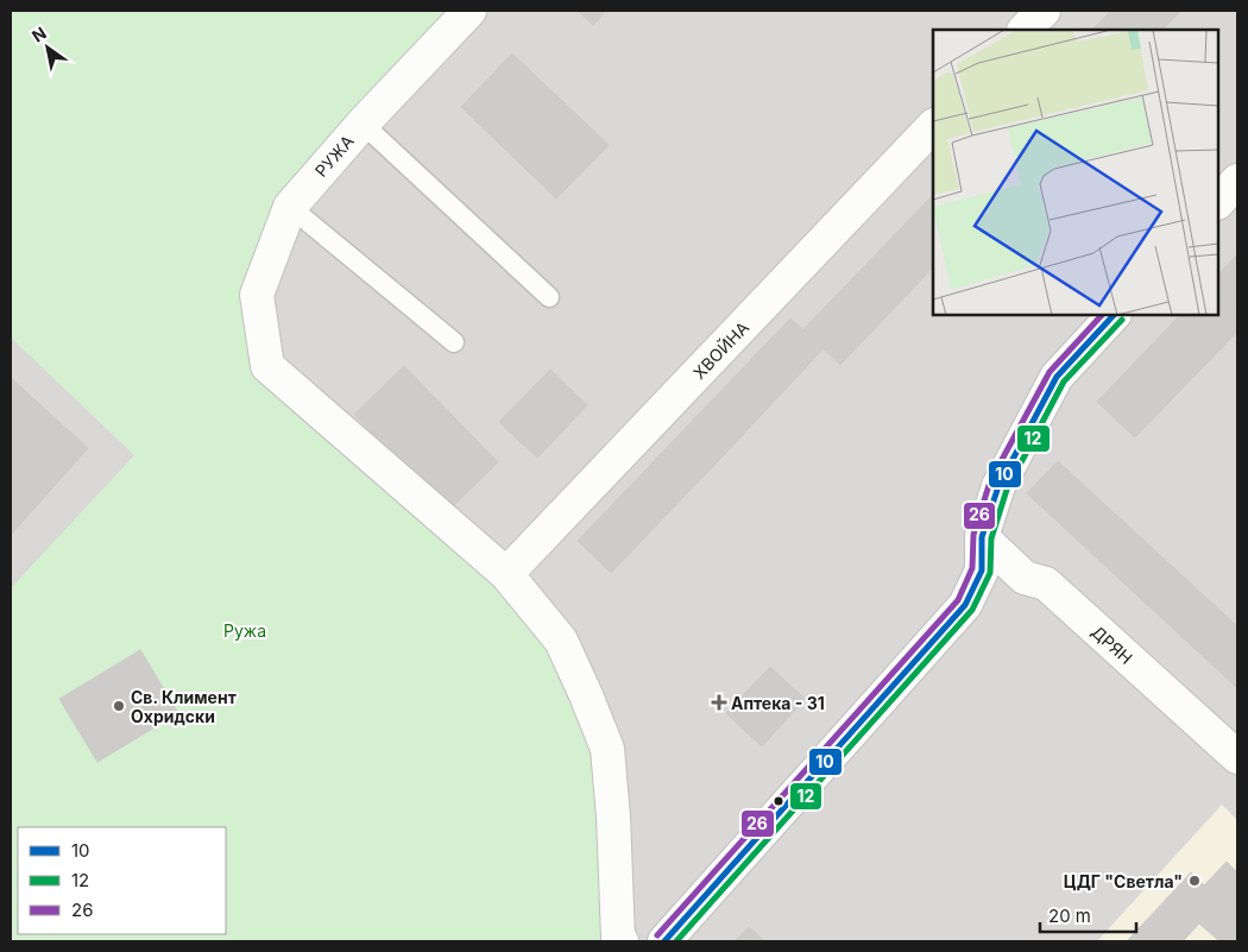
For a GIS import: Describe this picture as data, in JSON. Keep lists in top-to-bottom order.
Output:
{
  "streets": {
    "street": ["РУЖА", "ХВОЙНА", "ДРЯН"]
  },
  "crossings": [
    ["РУЖА", "ХВОЙНА"]
  ],
  "parks": ["Ружа"],
  "places": {
    "health": ["Аптека - 31"],
    "other": ["Св. Климент Охридски", "ЦДГ \"Светла\""]
  },
  "lines": ["transit line 10", "transit line 26", "transit line 12"],
  "legend": ["10", "12", "26"],
  "scale_bar": "20 m",
  "north": "top left"
}
